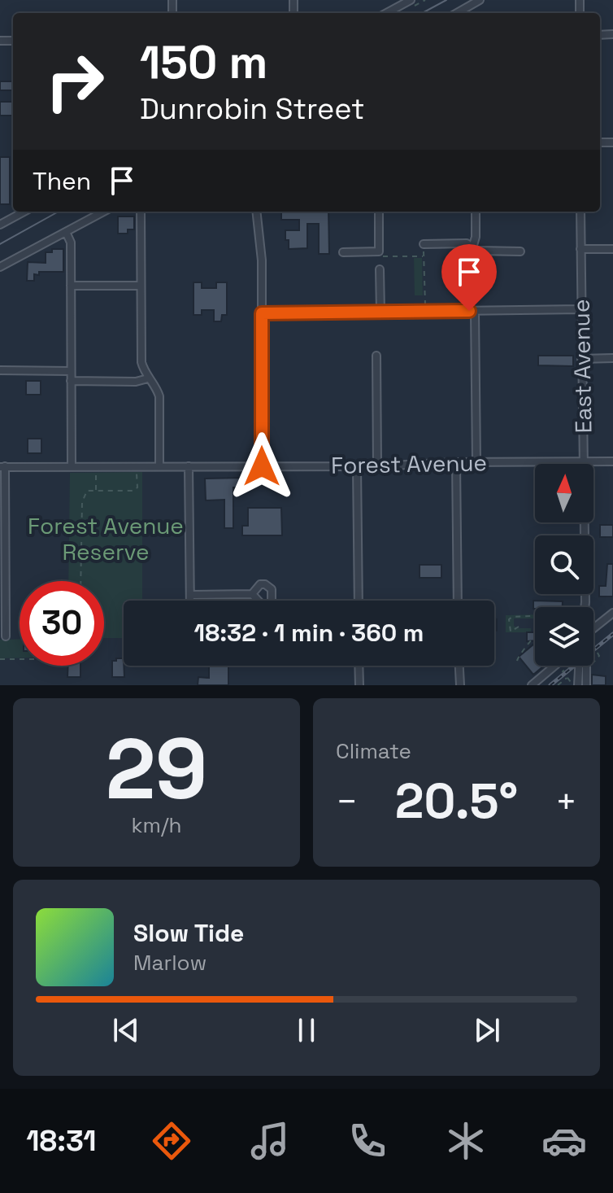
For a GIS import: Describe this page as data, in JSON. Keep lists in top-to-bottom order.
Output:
{
  "streets": {
    "street": ["East Avenue", "Forest Avenue"]
  },
  "crossings": [
    ["East Avenue", "Forest Avenue"]
  ],
  "parks": ["Forest Avenue Reserve"],
  "north": "top",
  "page": {
    "turn": ["150 m", "Dunrobin Street"],
    "then": "Then",
    "limit": "30",
    "trip": "18:32 · 1 min · 360 m",
    "tile": [
      ["29", "km/h"],
      "Climate"
    ],
    "heat": ["−", "20.5°", "+"],
    "song": ["Slow Tide", "Marlow"],
    "tabs": "18:31"
  }
}
